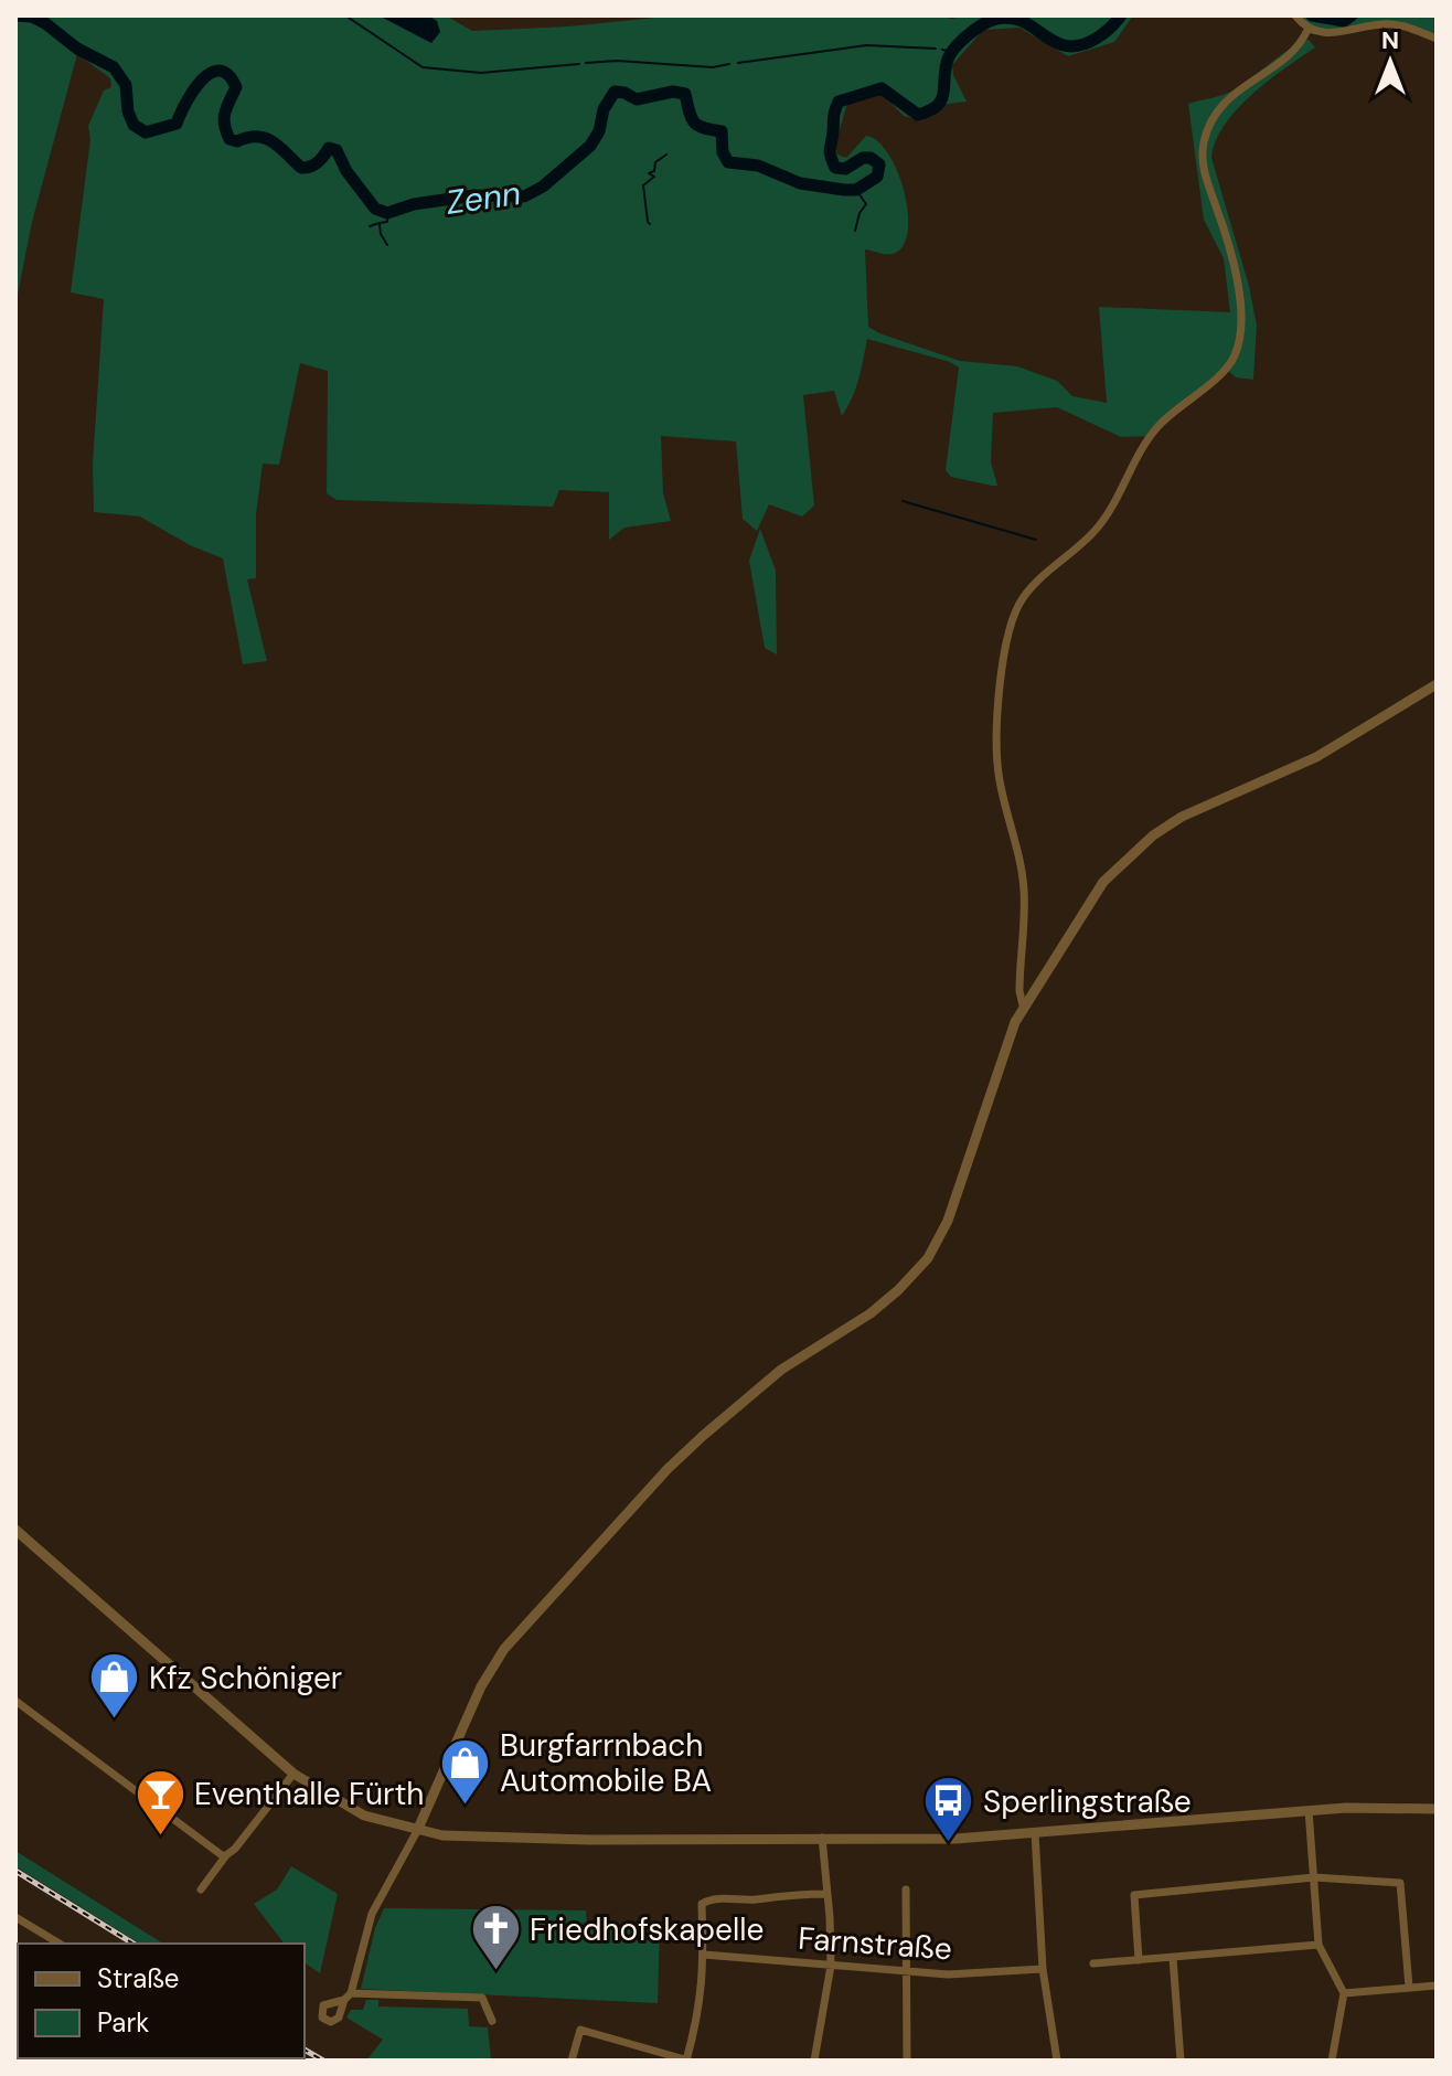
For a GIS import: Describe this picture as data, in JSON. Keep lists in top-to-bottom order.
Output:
{
  "streets": {
    "street": ["Farnstraße"]
  },
  "water": ["Zenn"],
  "places": {
    "shop": ["Kfz Schöniger", "Burgfarrnbach Automobile BA"],
    "bar": ["Eventhalle Fürth"],
    "bus stop": ["Sperlingstraße"],
    "church": ["Friedhofskapelle"]
  },
  "legend": ["Straße", "Park"],
  "north": "top"
}
